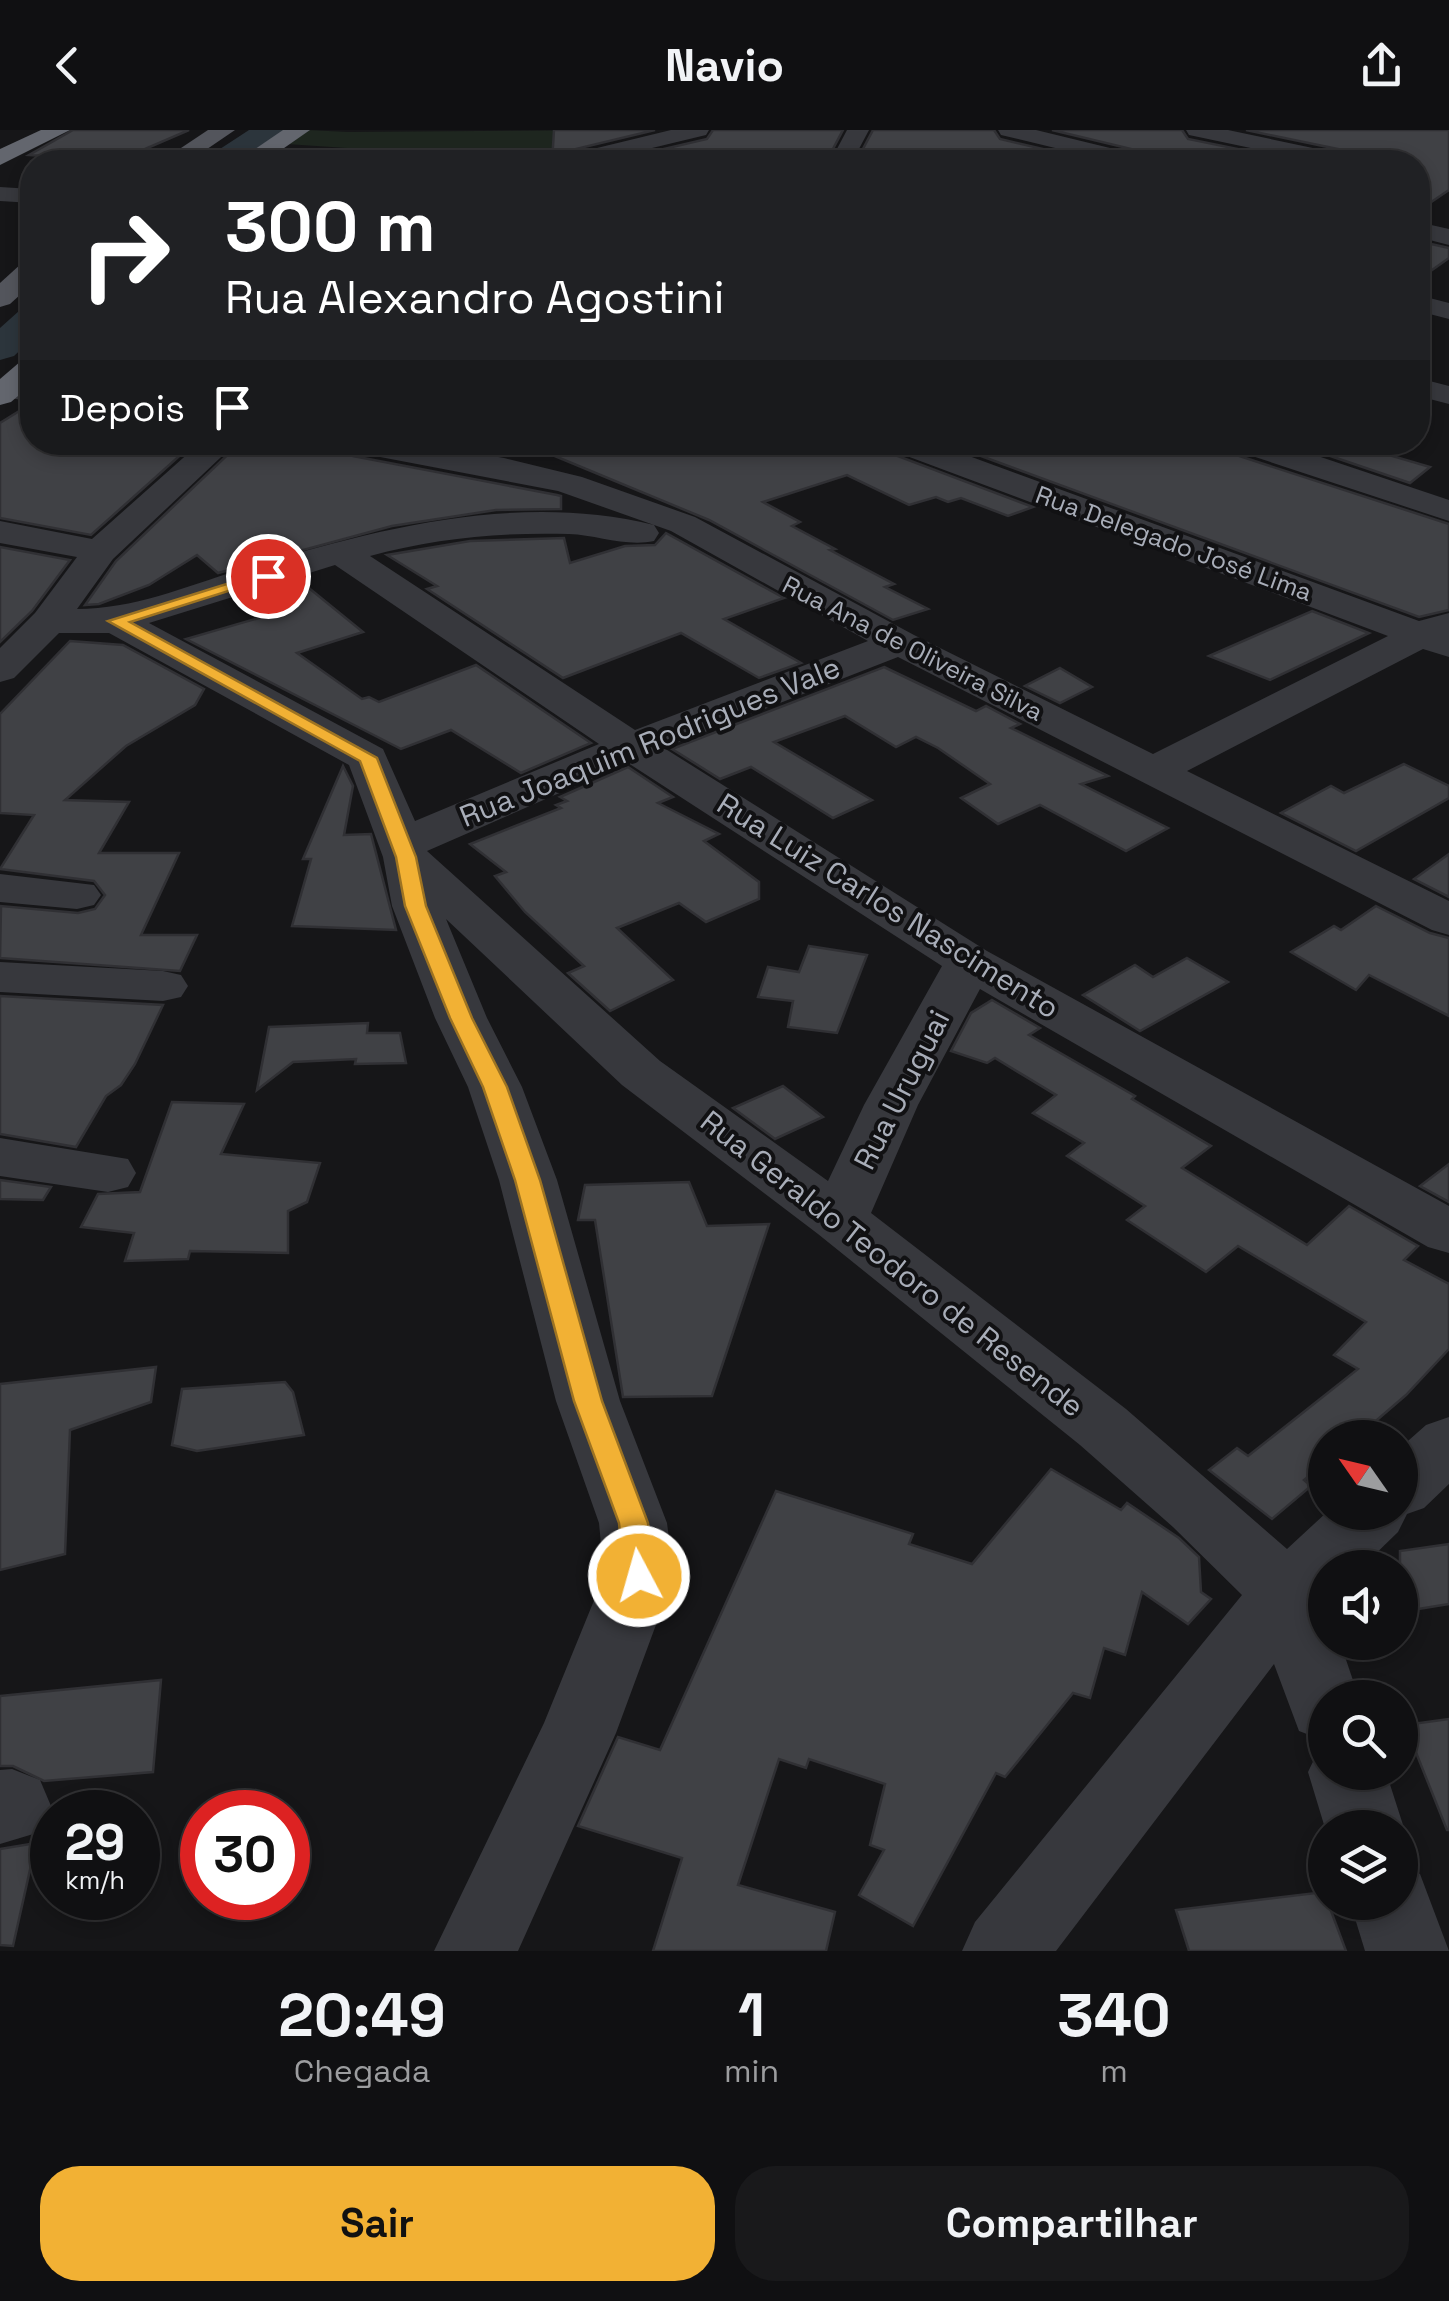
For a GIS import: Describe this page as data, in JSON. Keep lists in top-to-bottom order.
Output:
{
  "streets": {
    "street": [
      "Rua Delegado José Lima",
      "Rua Ana de Oliveira Silva",
      "Rua Joaquim Rodrigues Vale",
      "Rua Luiz Carlos Nascimento",
      "Rua Uruguai",
      "Rua Geraldo Teodoro de Resende"
    ]
  },
  "crossings": [
    ["Rua Ana de Oliveira Silva", "Rua Joaquim Rodrigues Vale"],
    ["Rua Joaquim Rodrigues Vale", "Rua Luiz Carlos Nascimento"],
    ["Rua Joaquim Rodrigues Vale", "Rua Geraldo Teodoro de Resende"],
    ["Rua Luiz Carlos Nascimento", "Rua Uruguai"],
    ["Rua Uruguai", "Rua Geraldo Teodoro de Resende"]
  ],
  "north": "top left",
  "page": {
    "header": "Navio",
    "turn": ["300 m", "Rua Alexandro Agostini"],
    "then": "Depois",
    "speed": "29 km/h",
    "limit": "30",
    "eta": [
      "20:49",
      "Chegada",
      "1",
      "min",
      "340",
      "m"
    ],
    "buttons": ["Sair", "Compartilhar"]
  }
}
